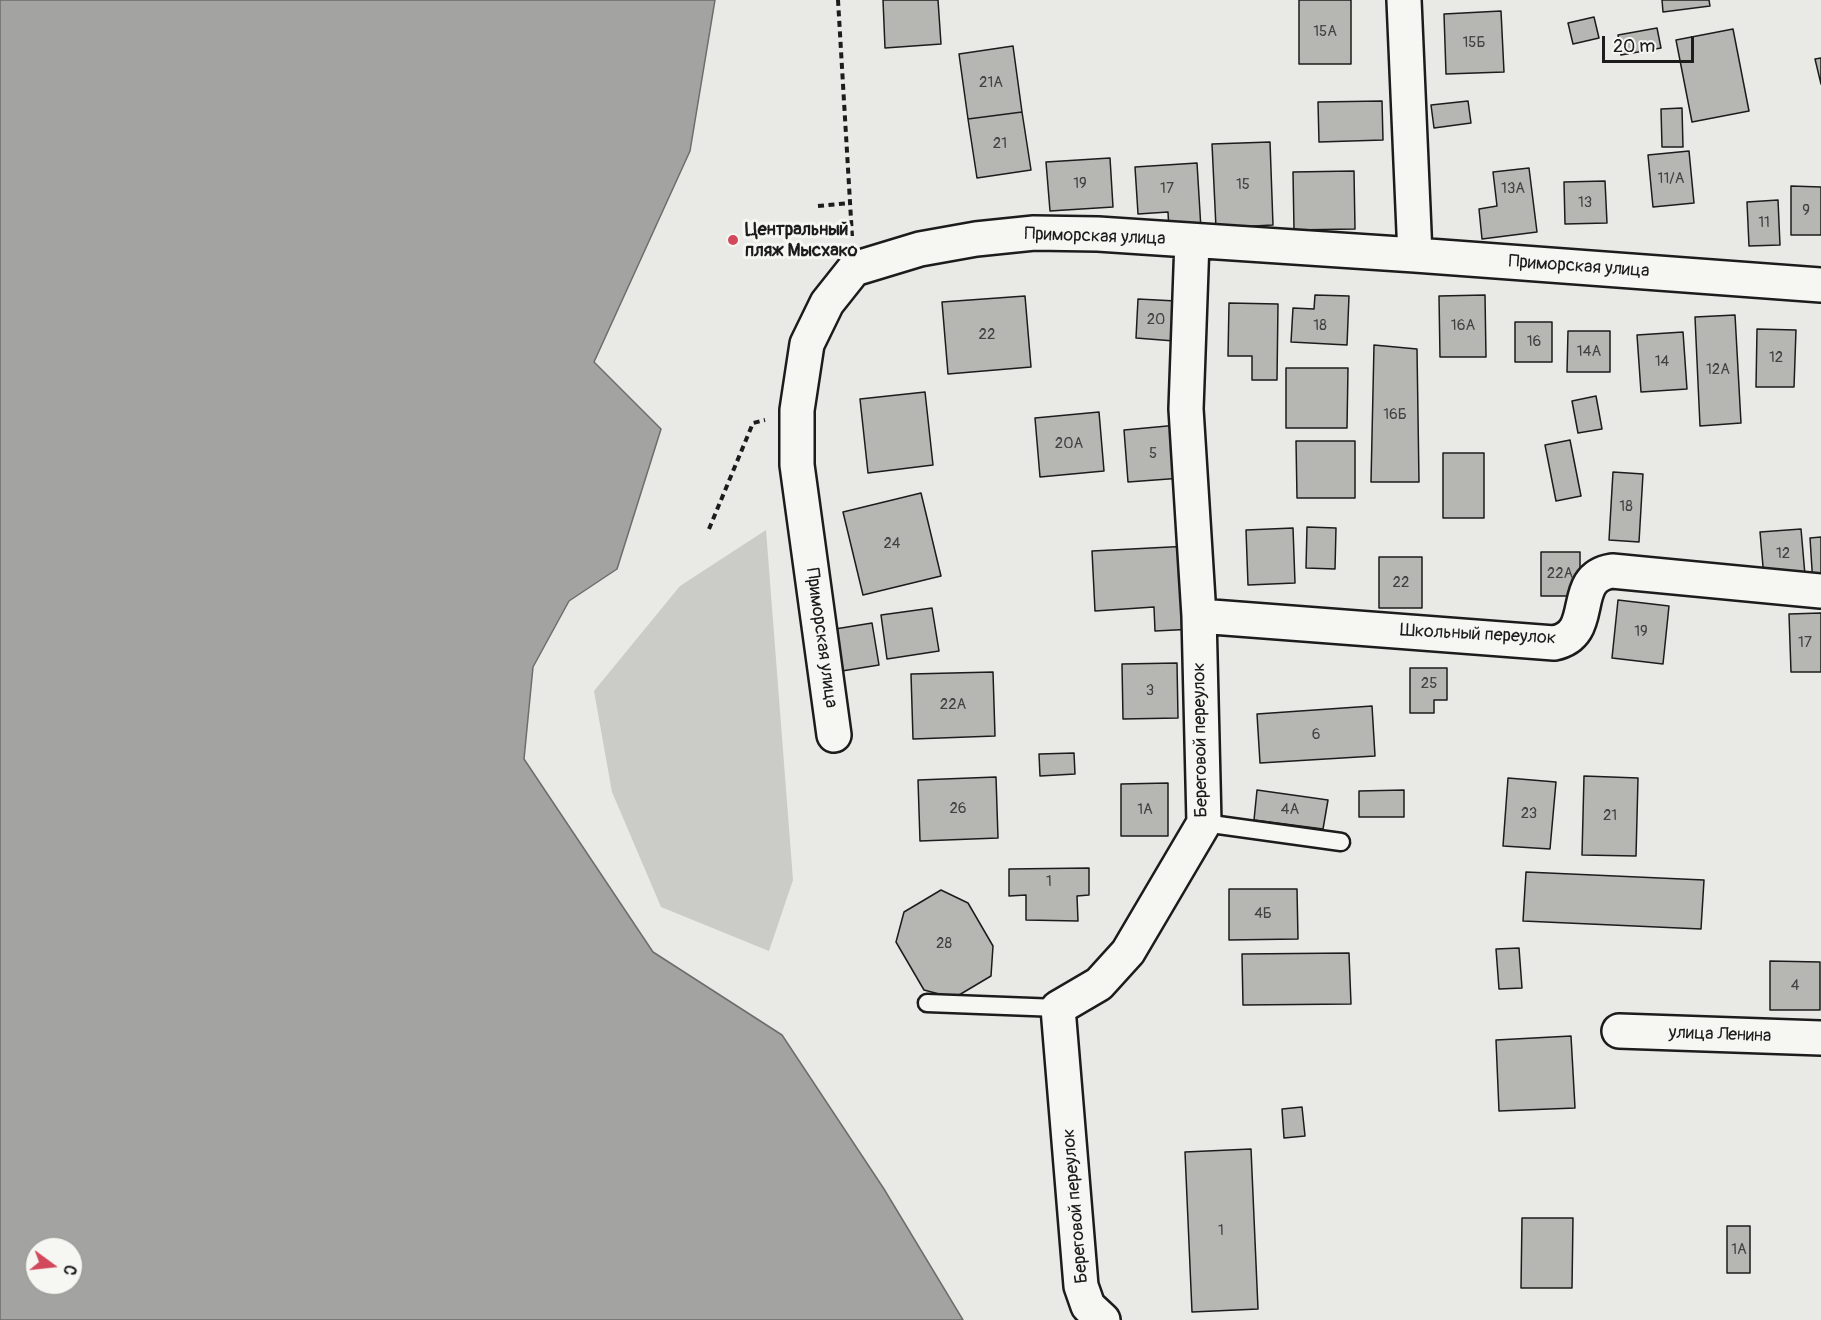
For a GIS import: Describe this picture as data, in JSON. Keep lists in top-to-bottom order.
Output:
{
  "streets": {
    "street": [
      "Приморская улица",
      "Школьный переулок",
      "Береговой переулок",
      "улица Ленина"
    ]
  },
  "crossings": [
    ["Приморская улица", "Береговой переулок"],
    ["Школьный переулок", "Береговой переулок"]
  ],
  "places": ["Центральный пляж Мысхако"],
  "house_numbers": [
    "15А",
    "15Б",
    "21А",
    "21",
    "11/А",
    "19",
    "15",
    "17",
    "13А",
    "13",
    "9",
    "11",
    "20",
    "18",
    "16А",
    "22",
    "16",
    "14А",
    "12",
    "14",
    "12А",
    "16Б",
    "20А",
    "5",
    "18",
    "24",
    "12",
    "22А",
    "22",
    "19",
    "17",
    "25",
    "3",
    "22А",
    "6",
    "26",
    "1А",
    "4А",
    "23",
    "21",
    "1",
    "4Б",
    "28",
    "4",
    "1",
    "1А"
  ],
  "scale_bar": "20 m",
  "north": "right"
}
